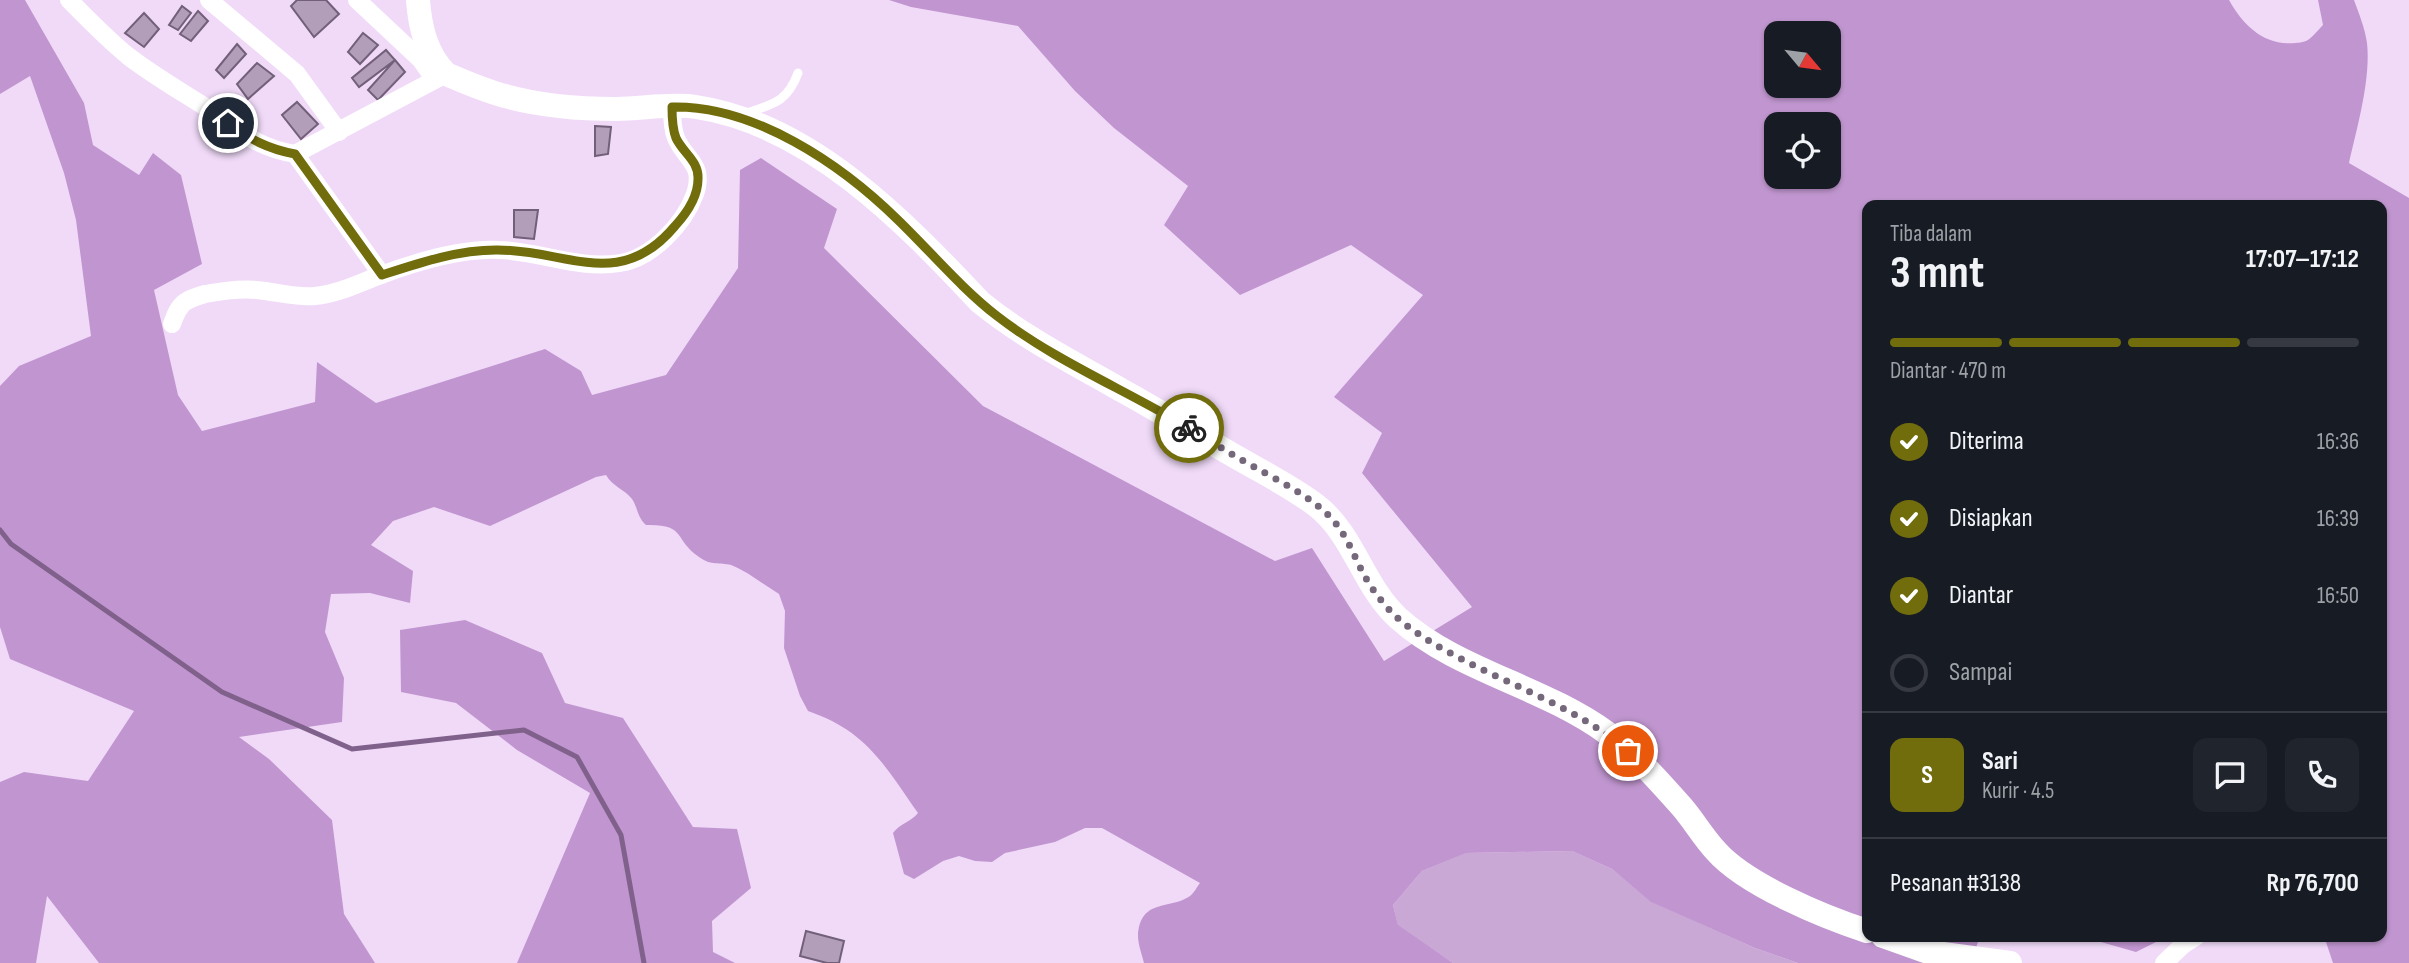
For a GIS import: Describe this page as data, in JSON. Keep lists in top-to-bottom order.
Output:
{
  "north": "bottom right",
  "page": {
    "heading": ["3 mnt", "Tiba dalam", "17:07–17:12"],
    "panel": [
      "Sari",
      "Kurir · 4.5",
      "Pesanan #3138",
      "Rp 76,700"
    ],
    "bar": "Diantar · 470 m",
    "list": [
      ["Diterima", "16:36"],
      ["Disiapkan", "16:39"],
      ["Diantar", "16:50"],
      "Sampai"
    ],
    "round": "S"
  }
}
